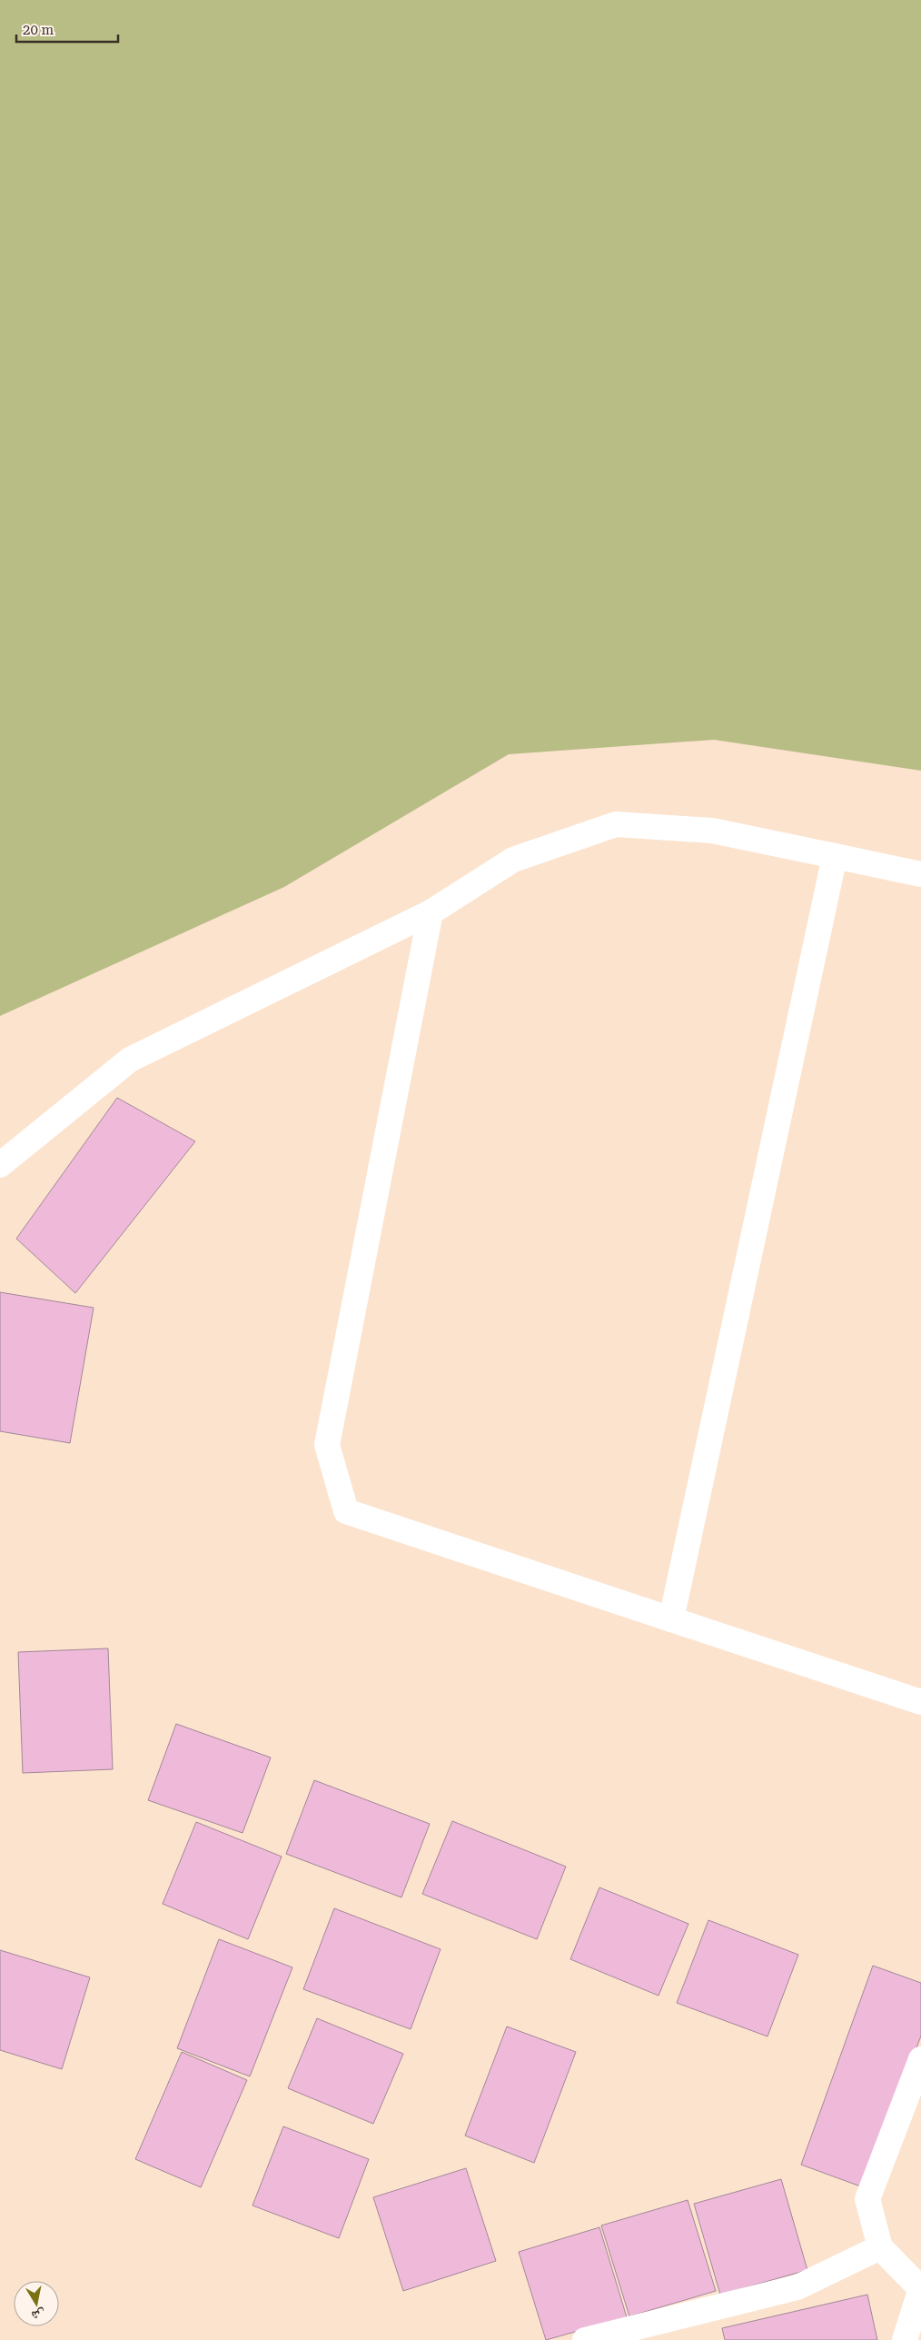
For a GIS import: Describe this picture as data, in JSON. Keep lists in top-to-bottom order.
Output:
{
  "scale_bar": "20 m",
  "north": "bottom"
}
